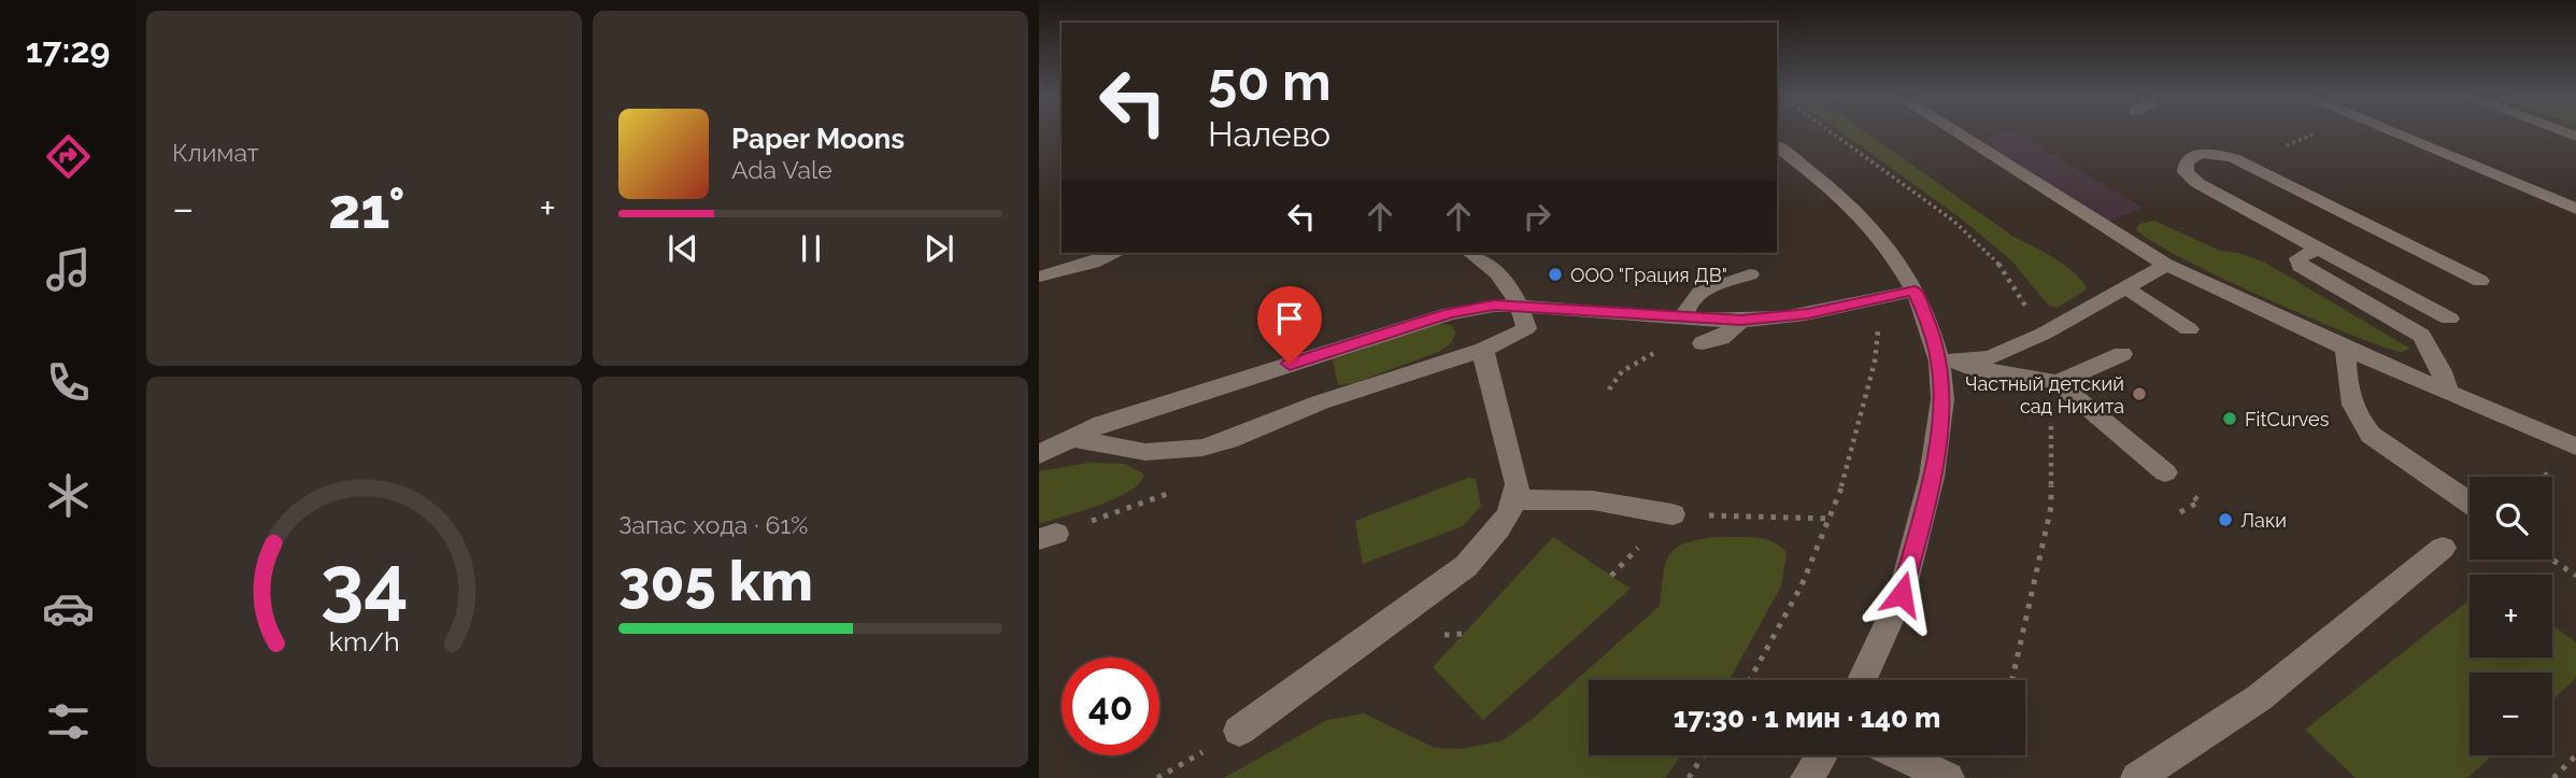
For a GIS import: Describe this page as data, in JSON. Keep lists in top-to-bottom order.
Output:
{
  "places": [
    "ООО \"Грация ДВ\"",
    "Частный детский сад Никита",
    "FitCurves",
    "Лаки"
  ],
  "page": {
    "tabs": "17:29",
    "tile": [
      "Климат",
      ["Запас хода · 61%", "305 km"]
    ],
    "turn": ["50 m", "Налево"],
    "song": ["Paper Moons", "Ada Vale"],
    "heat": ["−", "21°", "+"],
    "map_buttons": ["+", "−"],
    "limit": "40",
    "trip": "17:30 · 1 мин · 140 m",
    "gauge": ["34", "km/h"]
  }
}
